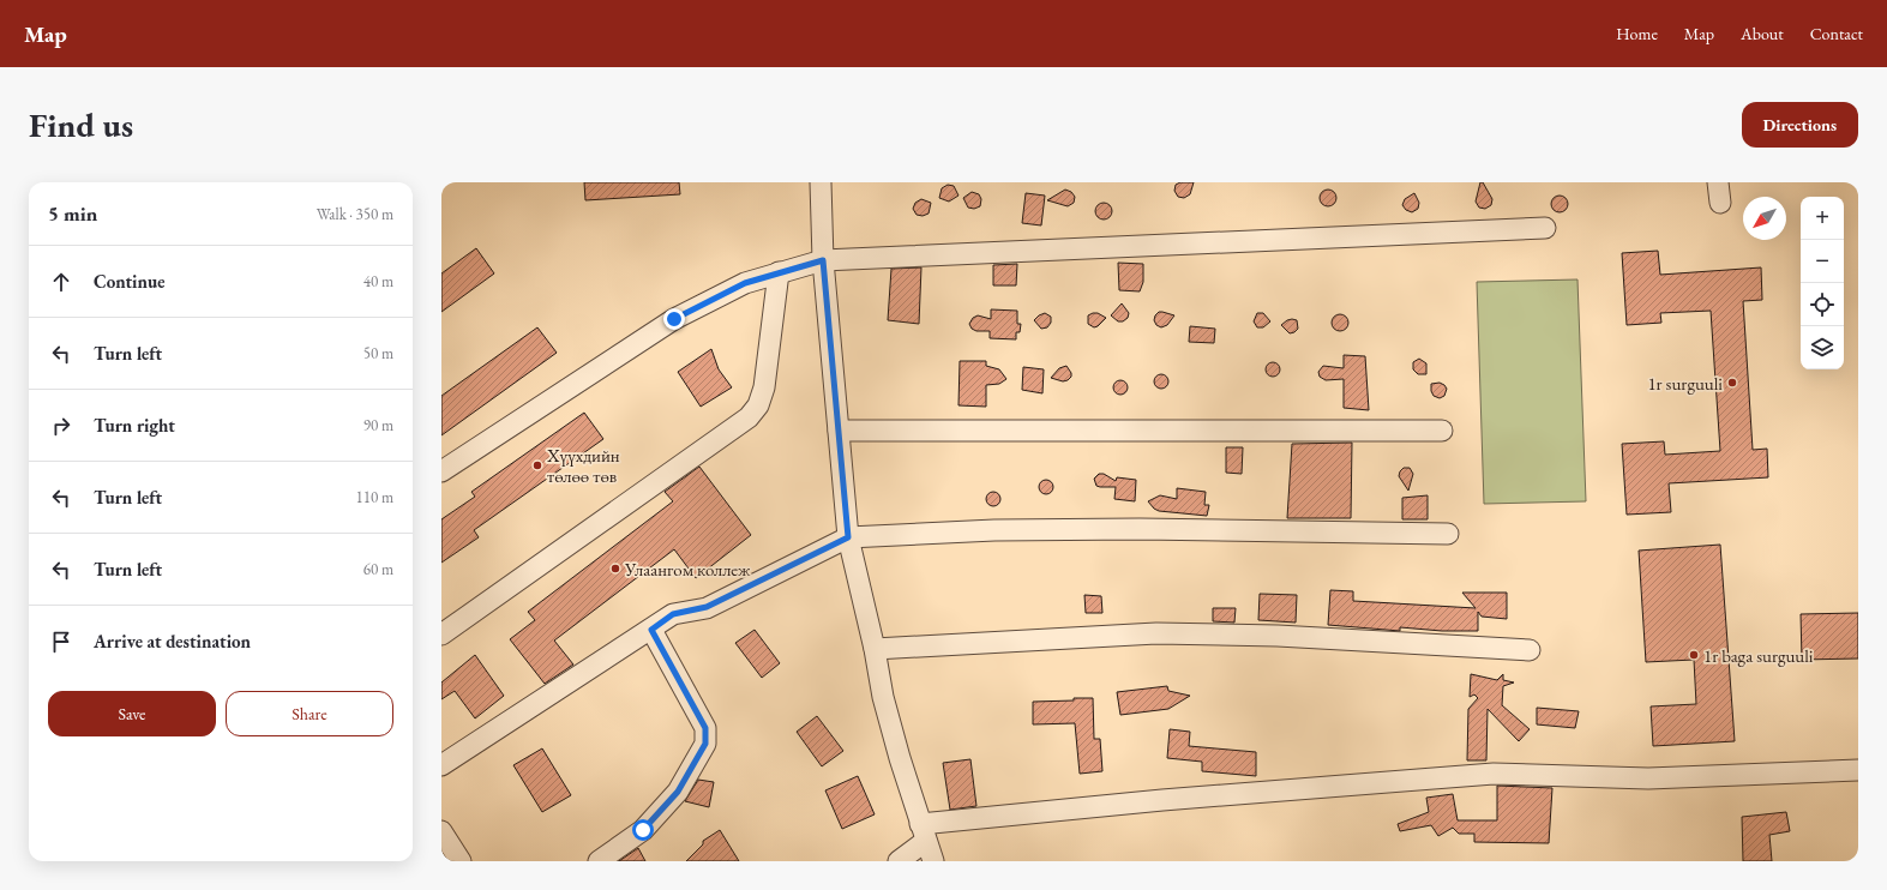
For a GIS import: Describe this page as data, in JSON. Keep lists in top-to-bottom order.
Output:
{
  "places": [
    "1r surguuli",
    "Хүүхдийн төлөө төв",
    "Улаангом коллеж",
    "1r baga surguuli"
  ],
  "north": "bottom left",
  "page": {
    "header": "Map",
    "nav": [
      "Home",
      "Map",
      "About",
      "Contact"
    ],
    "buttons": [
      "Directions",
      ["Save", "Share"]
    ],
    "title": "Find us",
    "heading": ["5 min", "Walk · 350 m"],
    "map_buttons": ["+", "−"],
    "list": [
      ["Continue", "40 m"],
      ["Turn left", "50 m"],
      ["Turn right", "90 m"],
      ["Turn left", "110 m"],
      ["Turn left", "60 m"],
      "Arrive at destination"
    ]
  }
}
